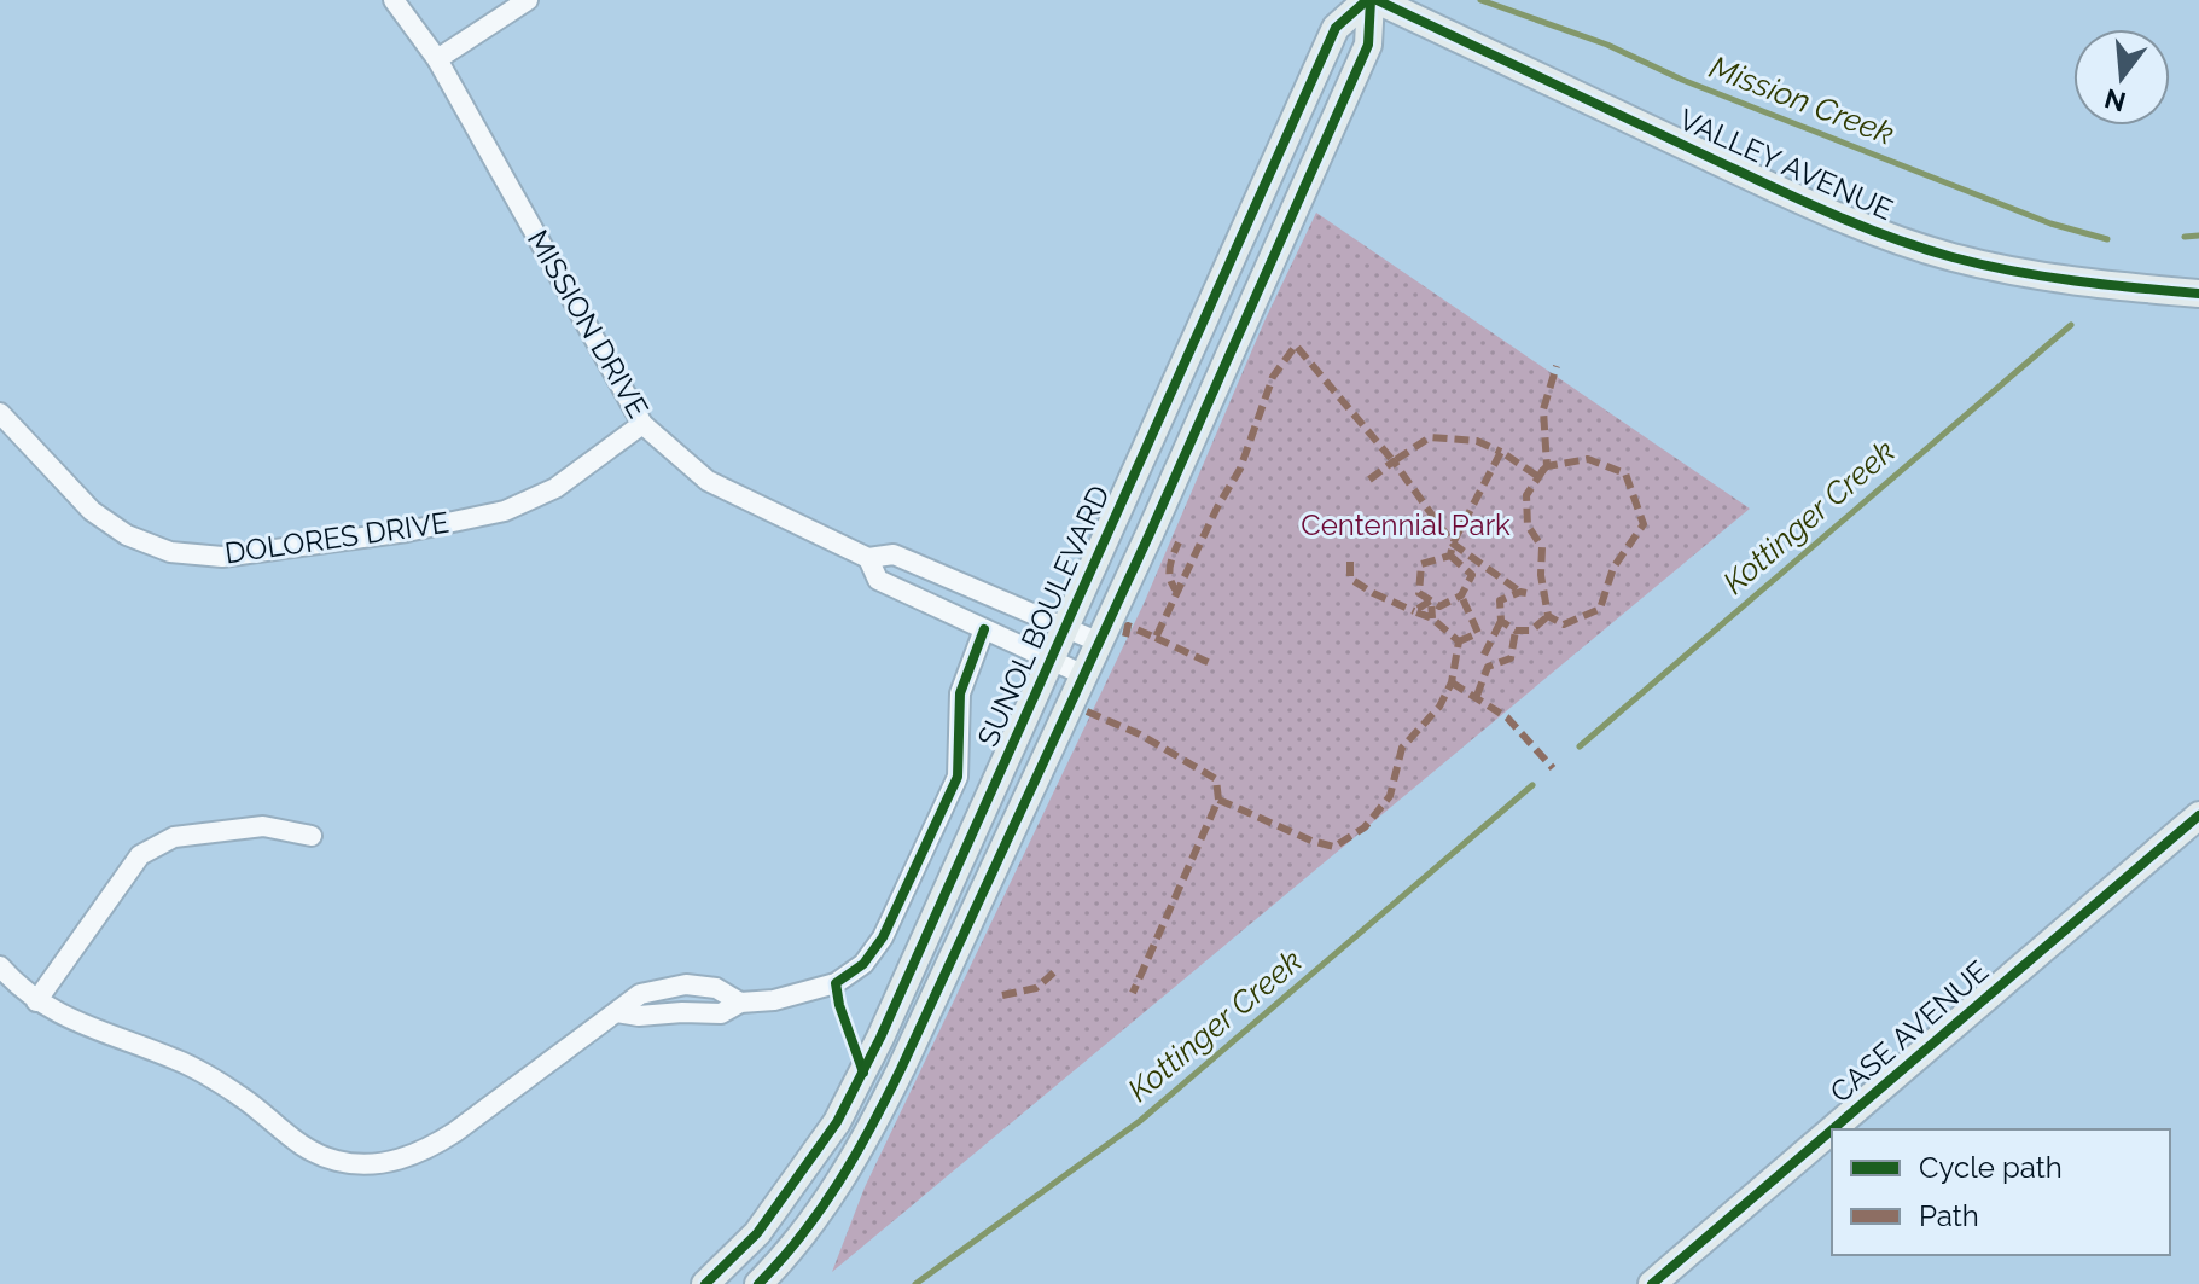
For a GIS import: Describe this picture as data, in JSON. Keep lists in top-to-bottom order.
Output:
{
  "streets": {
    "main road": ["VALLEY AVENUE", "SUNOL BOULEVARD", "CASE AVENUE"],
    "street": ["MISSION DRIVE", "DOLORES DRIVE"]
  },
  "crossings": [
    ["VALLEY AVENUE", "SUNOL BOULEVARD"],
    ["MISSION DRIVE", "DOLORES DRIVE"],
    ["MISSION DRIVE", "SUNOL BOULEVARD"]
  ],
  "water": ["Mission Creek", "Kottinger Creek"],
  "parks": ["Centennial Park"],
  "legend": ["Cycle path", "Path"],
  "north": "bottom"
}
